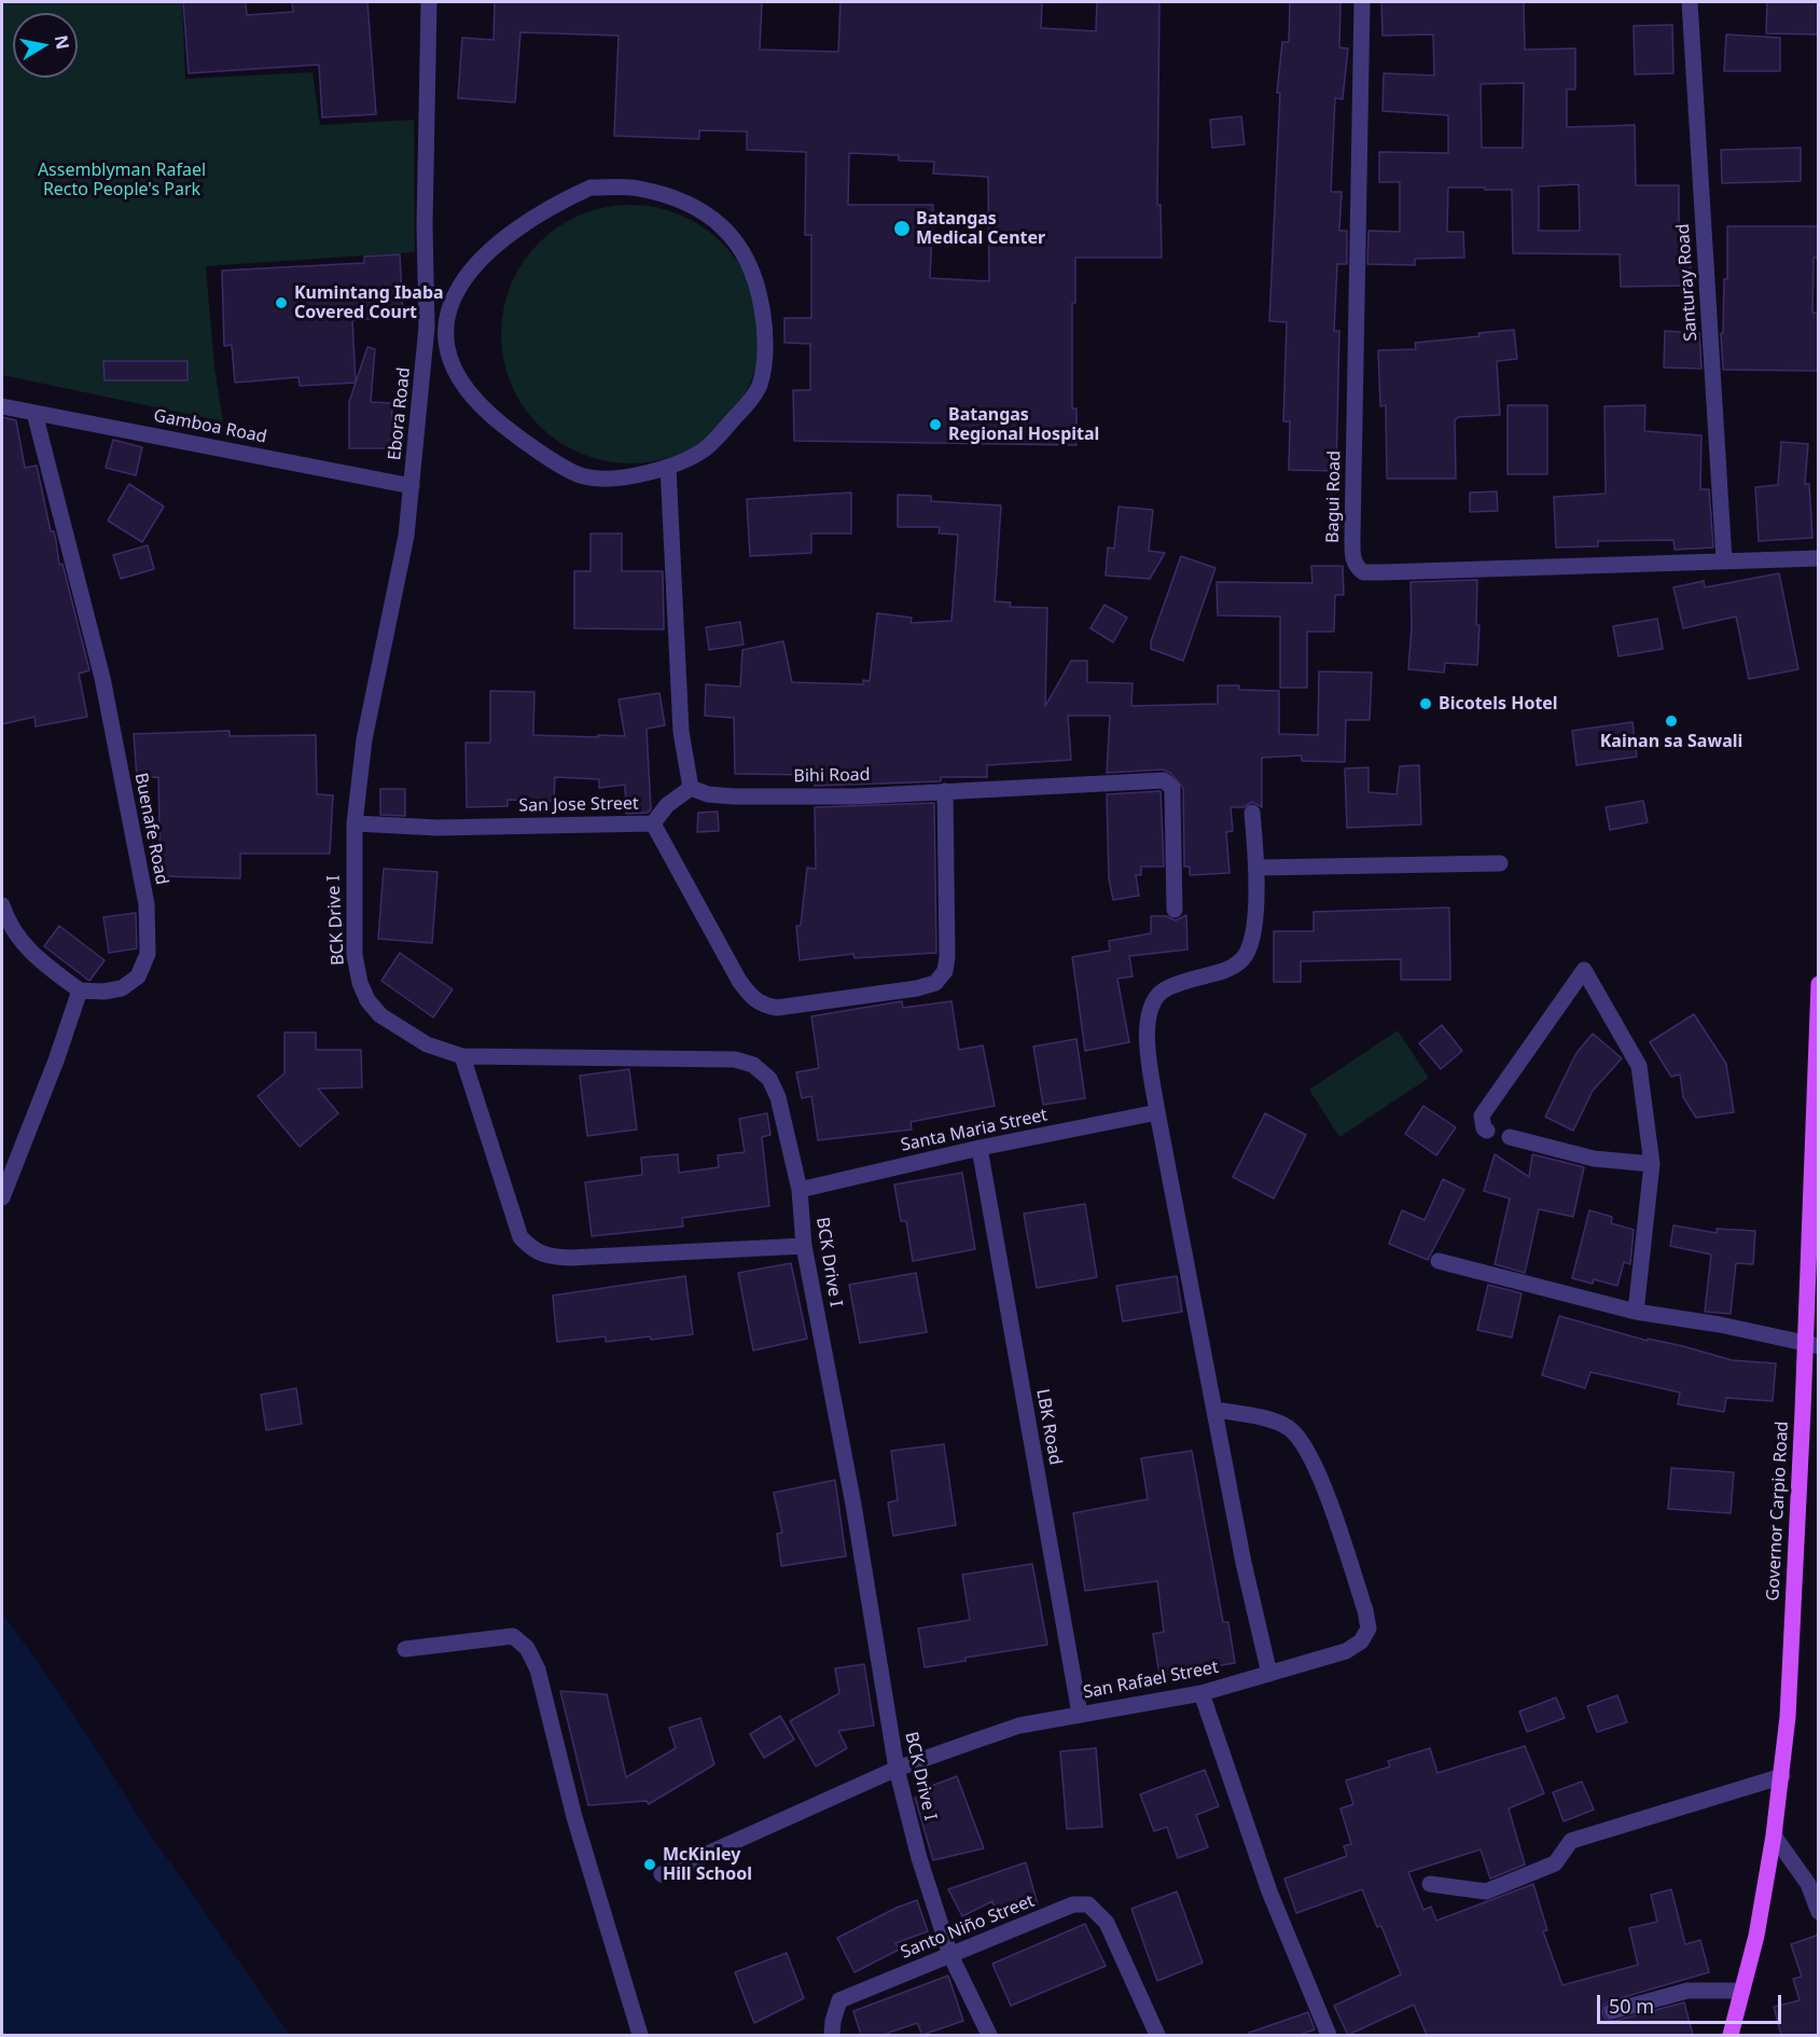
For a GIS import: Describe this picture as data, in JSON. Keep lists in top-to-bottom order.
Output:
{
  "streets": {
    "main road": ["Governor Carpio Road"],
    "street": [
      "Santuray Road",
      "Ebora Road",
      "Gamboa Road",
      "Bagui Road",
      "Bihi Road",
      "San Jose Street",
      "Buenafe Road",
      "BCK Drive I",
      "Santa Maria Street",
      "LBK Road",
      "San Rafael Street",
      "Santo Niño Street"
    ]
  },
  "crossings": [
    ["Santuray Road", "Bagui Road"],
    ["Ebora Road", "Gamboa Road"],
    ["Ebora Road", "San Jose Street"],
    ["Ebora Road", "BCK Drive I"],
    ["Gamboa Road", "Buenafe Road"],
    ["Bihi Road", "San Jose Street"],
    ["San Jose Street", "BCK Drive I"],
    ["BCK Drive I", "Santa Maria Street"],
    ["BCK Drive I", "San Rafael Street"],
    ["BCK Drive I", "Santo Niño Street"],
    ["Santa Maria Street", "LBK Road"],
    ["LBK Road", "San Rafael Street"]
  ],
  "parks": ["Assemblyman Rafael Recto People's Park"],
  "places": [
    "Batangas Medical Center",
    "Kumintang Ibaba Covered Court",
    "Batangas Regional Hospital",
    "Bicotels Hotel",
    "Kainan sa Sawali",
    "McKinley Hill School"
  ],
  "scale_bar": "50 m",
  "north": "right"
}
